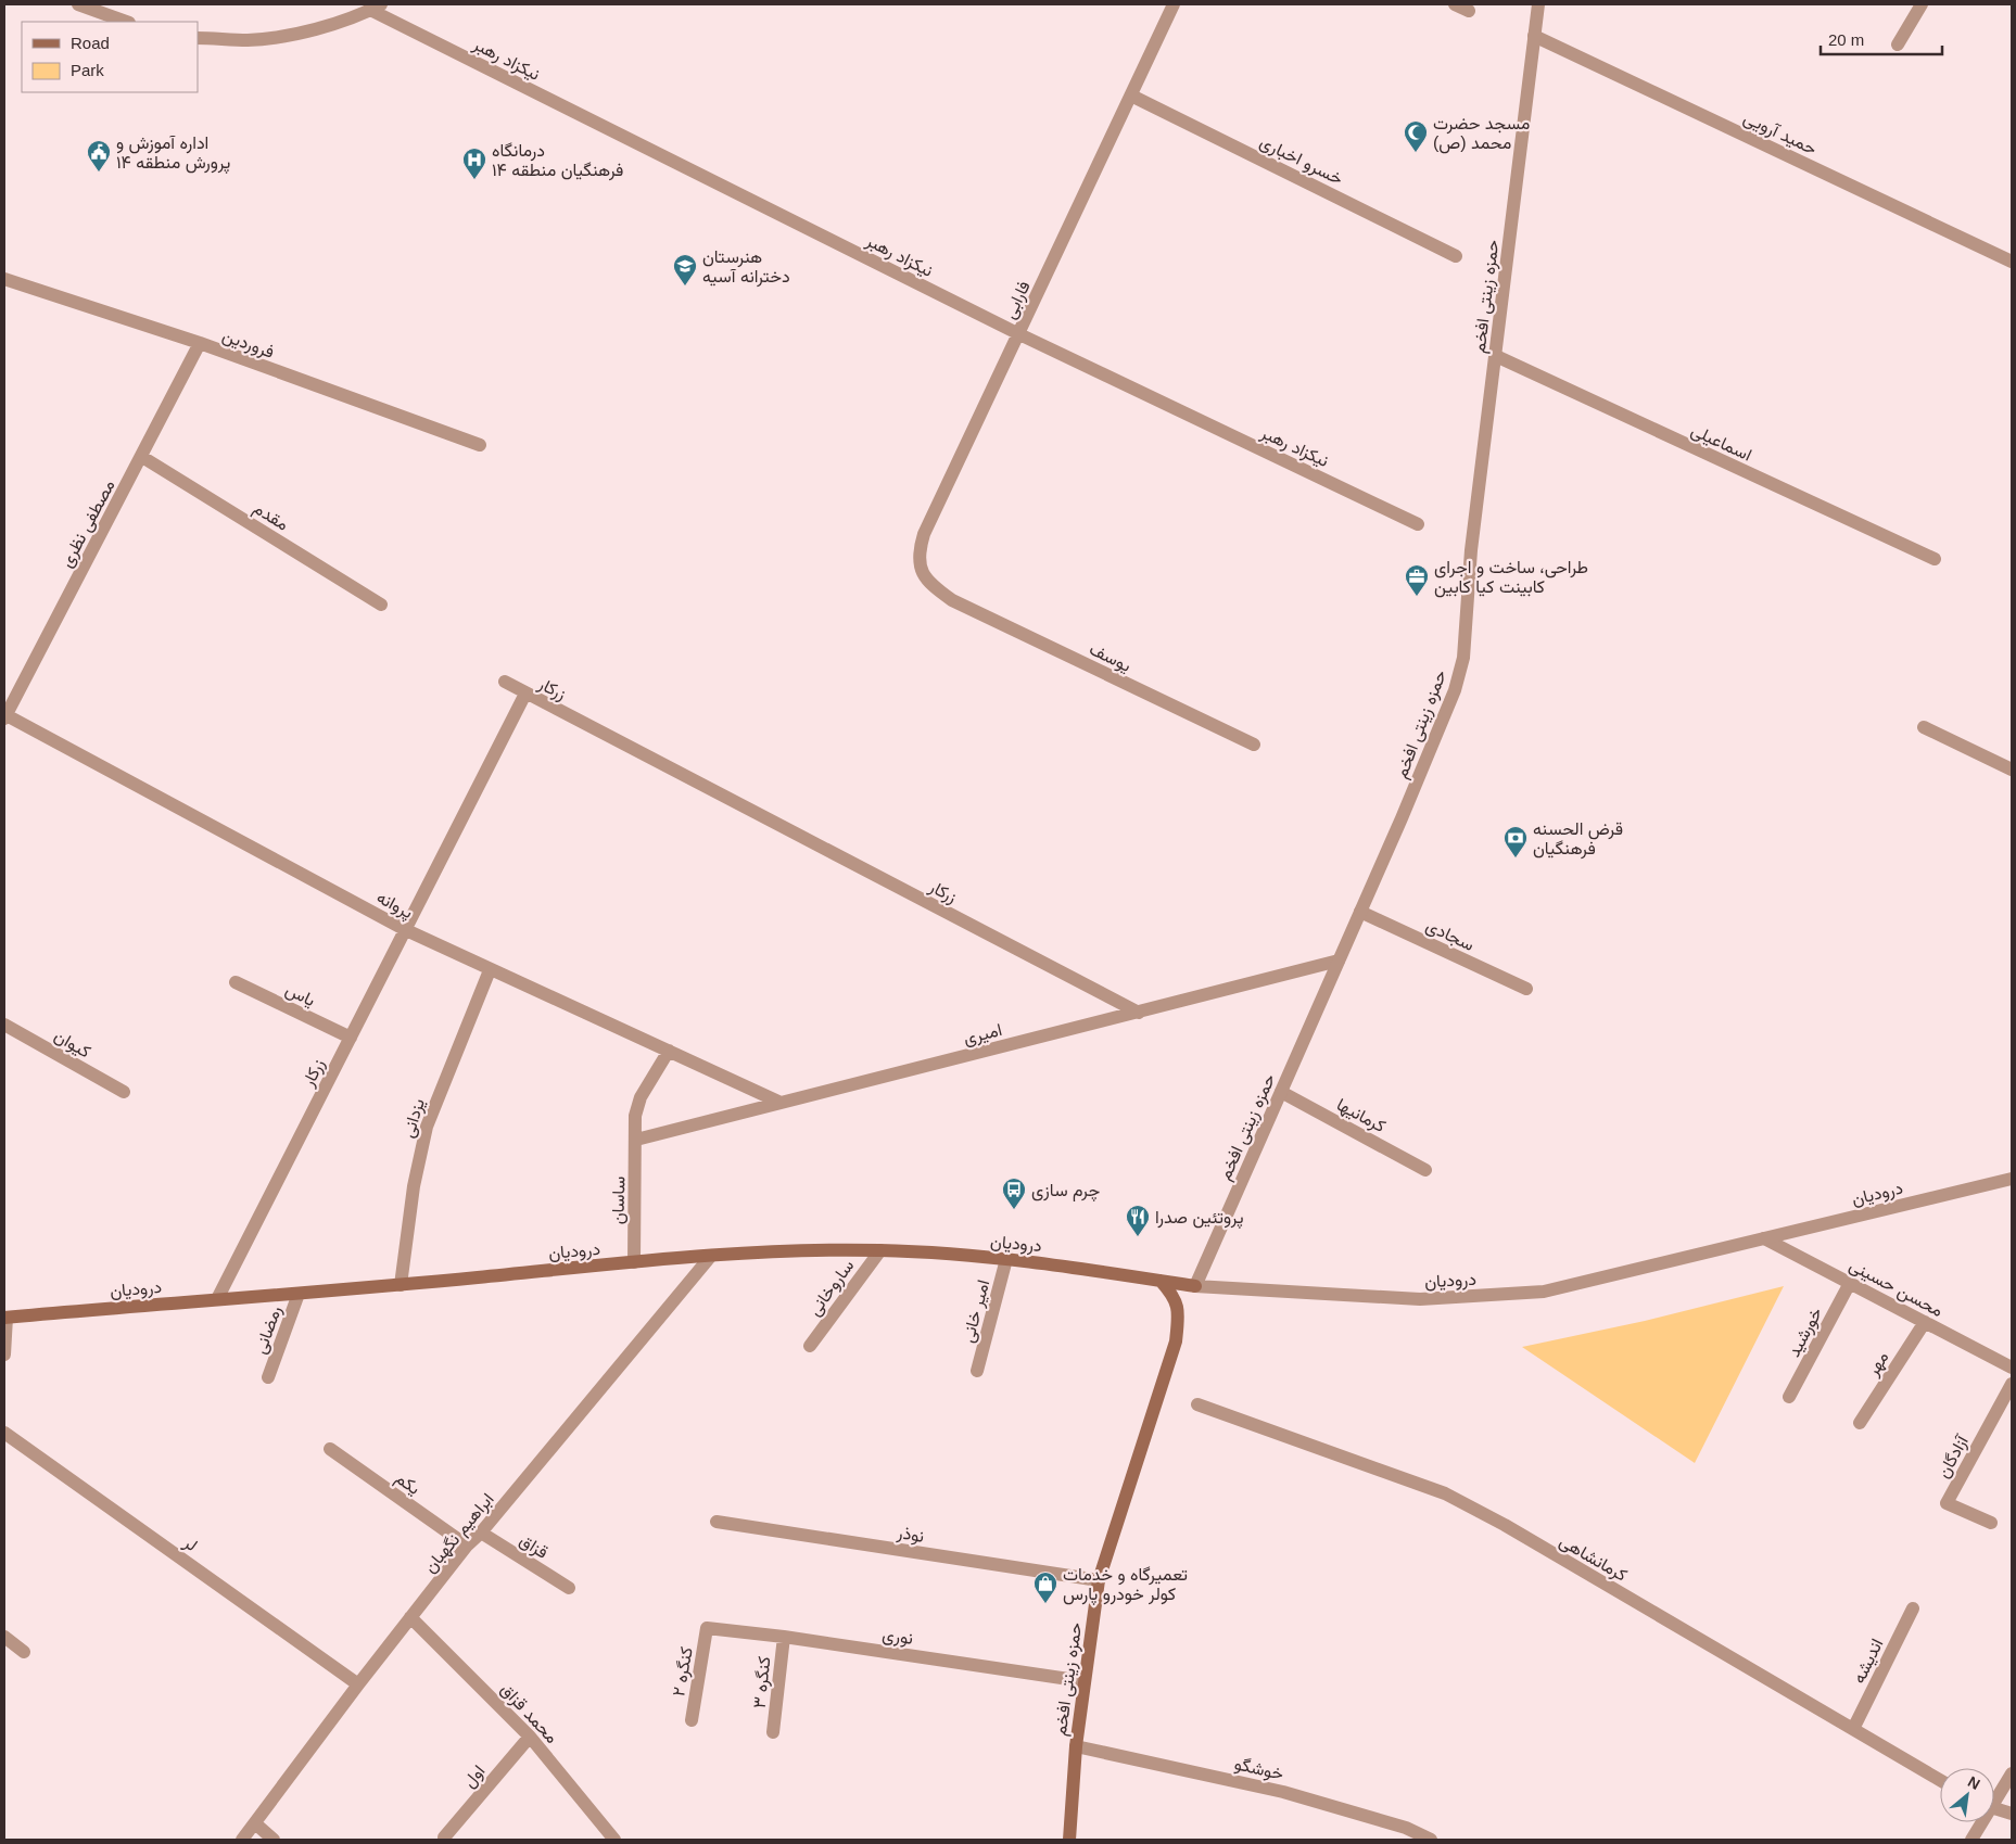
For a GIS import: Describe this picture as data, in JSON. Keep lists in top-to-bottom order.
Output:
{
  "streets": {
    "main road": ["حمزه زینتی افخم", "درودیان"],
    "street": [
      "نیکزاد رهبر",
      "حمید آرویی",
      "خسرو اخباری",
      "فارابی",
      "فروردین",
      "اسماعیلی",
      "مقدم",
      "مصطفی نظری",
      "یوسف",
      "زرکار",
      "پروانه",
      "سجادی",
      "یاس",
      "امیری",
      "کیوان",
      "کرمانیها",
      "یزدانی",
      "ساسان",
      "ساروخانی",
      "محسن حسینی",
      "امیر خانی",
      "رمضانی",
      "خورشید",
      "مهر",
      "آزادگان",
      "یکم",
      "ابراهیم نگهبان",
      "نوذر",
      "لر",
      "قزاق",
      "کرمانشاهی",
      "نوری",
      "اندیشه",
      "کنگره ۲",
      "کنگره ۳",
      "محمد قزاق",
      "خوشگو",
      "اول"
    ]
  },
  "crossings": [
    ["نیکزاد رهبر", "فارابی"],
    ["حمید آرویی", "حمزه زینتی افخم"],
    ["خسرو اخباری", "فارابی"],
    ["حمزه زینتی افخم", "اسماعیلی"],
    ["حمزه زینتی افخم", "سجادی"],
    ["حمزه زینتی افخم", "امیری"],
    ["حمزه زینتی افخم", "کرمانیها"],
    ["حمزه زینتی افخم", "درودیان"],
    ["حمزه زینتی افخم", "نوذر"],
    ["حمزه زینتی افخم", "نوری"],
    ["حمزه زینتی افخم", "خوشگو"],
    ["فارابی", "یوسف"],
    ["فروردین", "مصطفی نظری"],
    ["مقدم", "مصطفی نظری"],
    ["مصطفی نظری", "پروانه"],
    ["زرکار", "پروانه"],
    ["زرکار", "یاس"],
    ["زرکار", "امیری"],
    ["زرکار", "درودیان"],
    ["پروانه", "امیری"],
    ["پروانه", "یزدانی"],
    ["پروانه", "ساسان"],
    ["امیری", "ساسان"],
    ["یزدانی", "درودیان"],
    ["درودیان", "ساسان"],
    ["درودیان", "ساروخانی"],
    ["درودیان", "محسن حسینی"],
    ["درودیان", "امیر خانی"],
    ["درودیان", "رمضانی"],
    ["درودیان", "ابراهیم نگهبان"],
    ["محسن حسینی", "خورشید"],
    ["محسن حسینی", "مهر"],
    ["یکم", "ابراهیم نگهبان"],
    ["ابراهیم نگهبان", "لر"],
    ["ابراهیم نگهبان", "قزاق"],
    ["ابراهیم نگهبان", "محمد قزاق"],
    ["کرمانشاهی", "اندیشه"],
    ["نوری", "کنگره ۲"],
    ["نوری", "کنگره ۳"],
    ["محمد قزاق", "اول"]
  ],
  "places": {
    "mosque": ["مسجد حضرت محمد (ص)"],
    "public building": ["اداره آموزش و پرورش منطقه ۱۴"],
    "hospital": ["درمانگاه فرهنگیان منطقه ۱۴"],
    "school or university": ["هنرستان دخترانه آسیه"],
    "office": ["طراحی، ساخت و اجرای کابینت کیا کابین"],
    "bank": ["قرض الحسنه فرهنگیان"],
    "bus stop": ["چرم سازی"],
    "restaurant": ["پروتئین صدرا"],
    "shop": ["تعمیرگاه و خدمات کولر خودرو پارس"]
  },
  "legend": ["Road", "Park"],
  "scale_bar": "20 m",
  "north": "top right"
}
